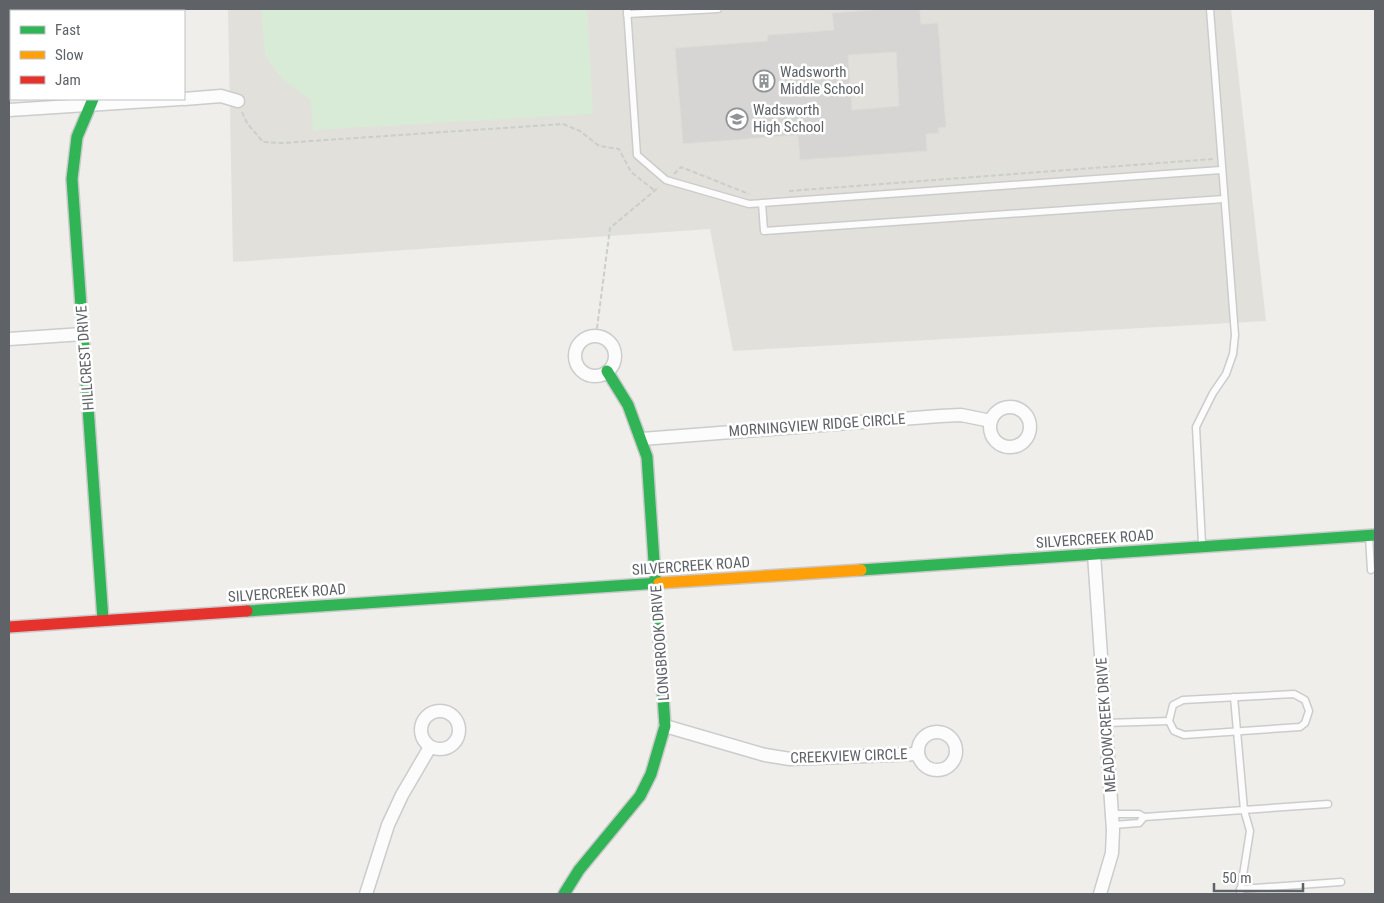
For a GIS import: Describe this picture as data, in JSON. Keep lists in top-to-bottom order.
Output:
{
  "streets": {
    "street": [
      "HILLCREST DRIVE",
      "MORNINGVIEW RIDGE CIRCLE",
      "SILVERCREEK ROAD",
      "LONGBROOK DRIVE",
      "MEADOWCREEK DRIVE",
      "CREEKVIEW CIRCLE"
    ]
  },
  "crossings": [
    ["HILLCREST DRIVE", "SILVERCREEK ROAD"],
    ["MORNINGVIEW RIDGE CIRCLE", "LONGBROOK DRIVE"],
    ["SILVERCREEK ROAD", "LONGBROOK DRIVE"],
    ["SILVERCREEK ROAD", "MEADOWCREEK DRIVE"],
    ["LONGBROOK DRIVE", "CREEKVIEW CIRCLE"]
  ],
  "places": {
    "building": ["Wadsworth Middle School"],
    "school or university": ["Wadsworth High School"]
  },
  "legend": ["Fast", "Slow", "Jam"],
  "scale_bar": "50 m"
}
